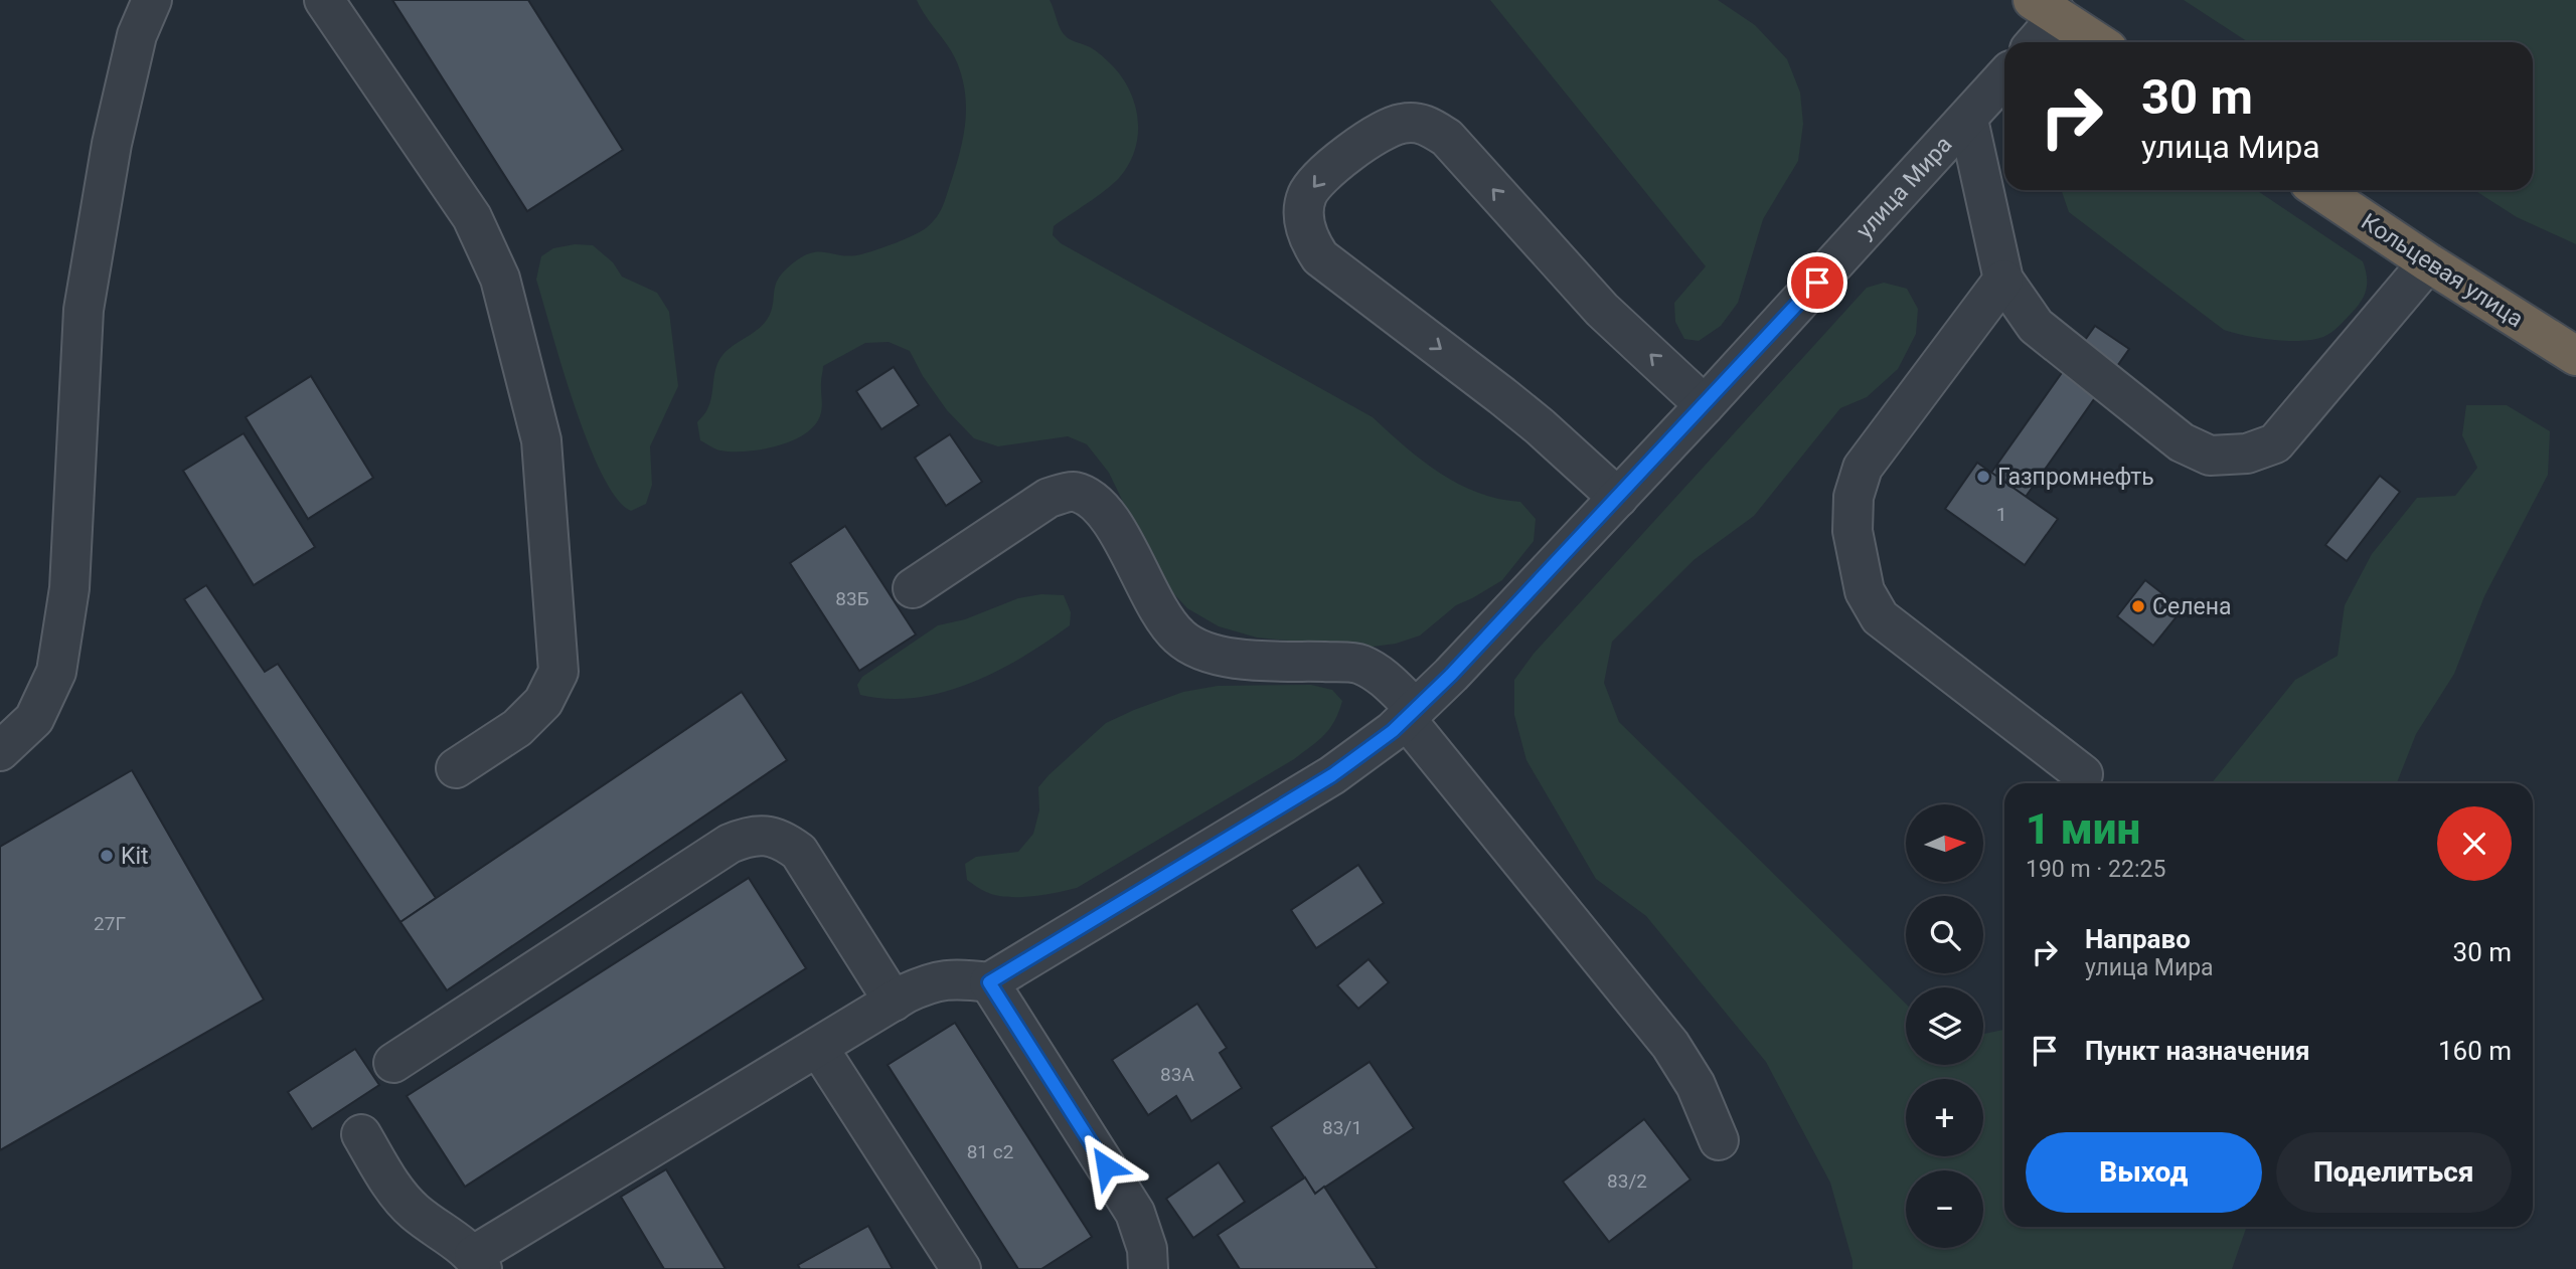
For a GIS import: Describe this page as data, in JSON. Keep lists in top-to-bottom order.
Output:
{
  "streets": {
    "highway": ["Кольцевая улица"],
    "street": ["улица Мира"]
  },
  "places": ["Газпромнефть", "Селена", "Kit"],
  "house_numbers": [
    "1",
    "83Б",
    "27Г",
    "83А",
    "83/1",
    "81 с2",
    "83/2"
  ],
  "north": "right",
  "page": {
    "turn": ["30 m", "улица Мира"],
    "heading": ["1 мин", "190 m · 22:25"],
    "map_buttons": ["+", "−"],
    "list": [
      {
        "name": "Направо",
        "note": "улица Мира",
        "value": "30 m"
      },
      {
        "name": "Пункт назначения",
        "value": "160 m"
      }
    ],
    "buttons": ["Выход", "Поделиться"]
  }
}
